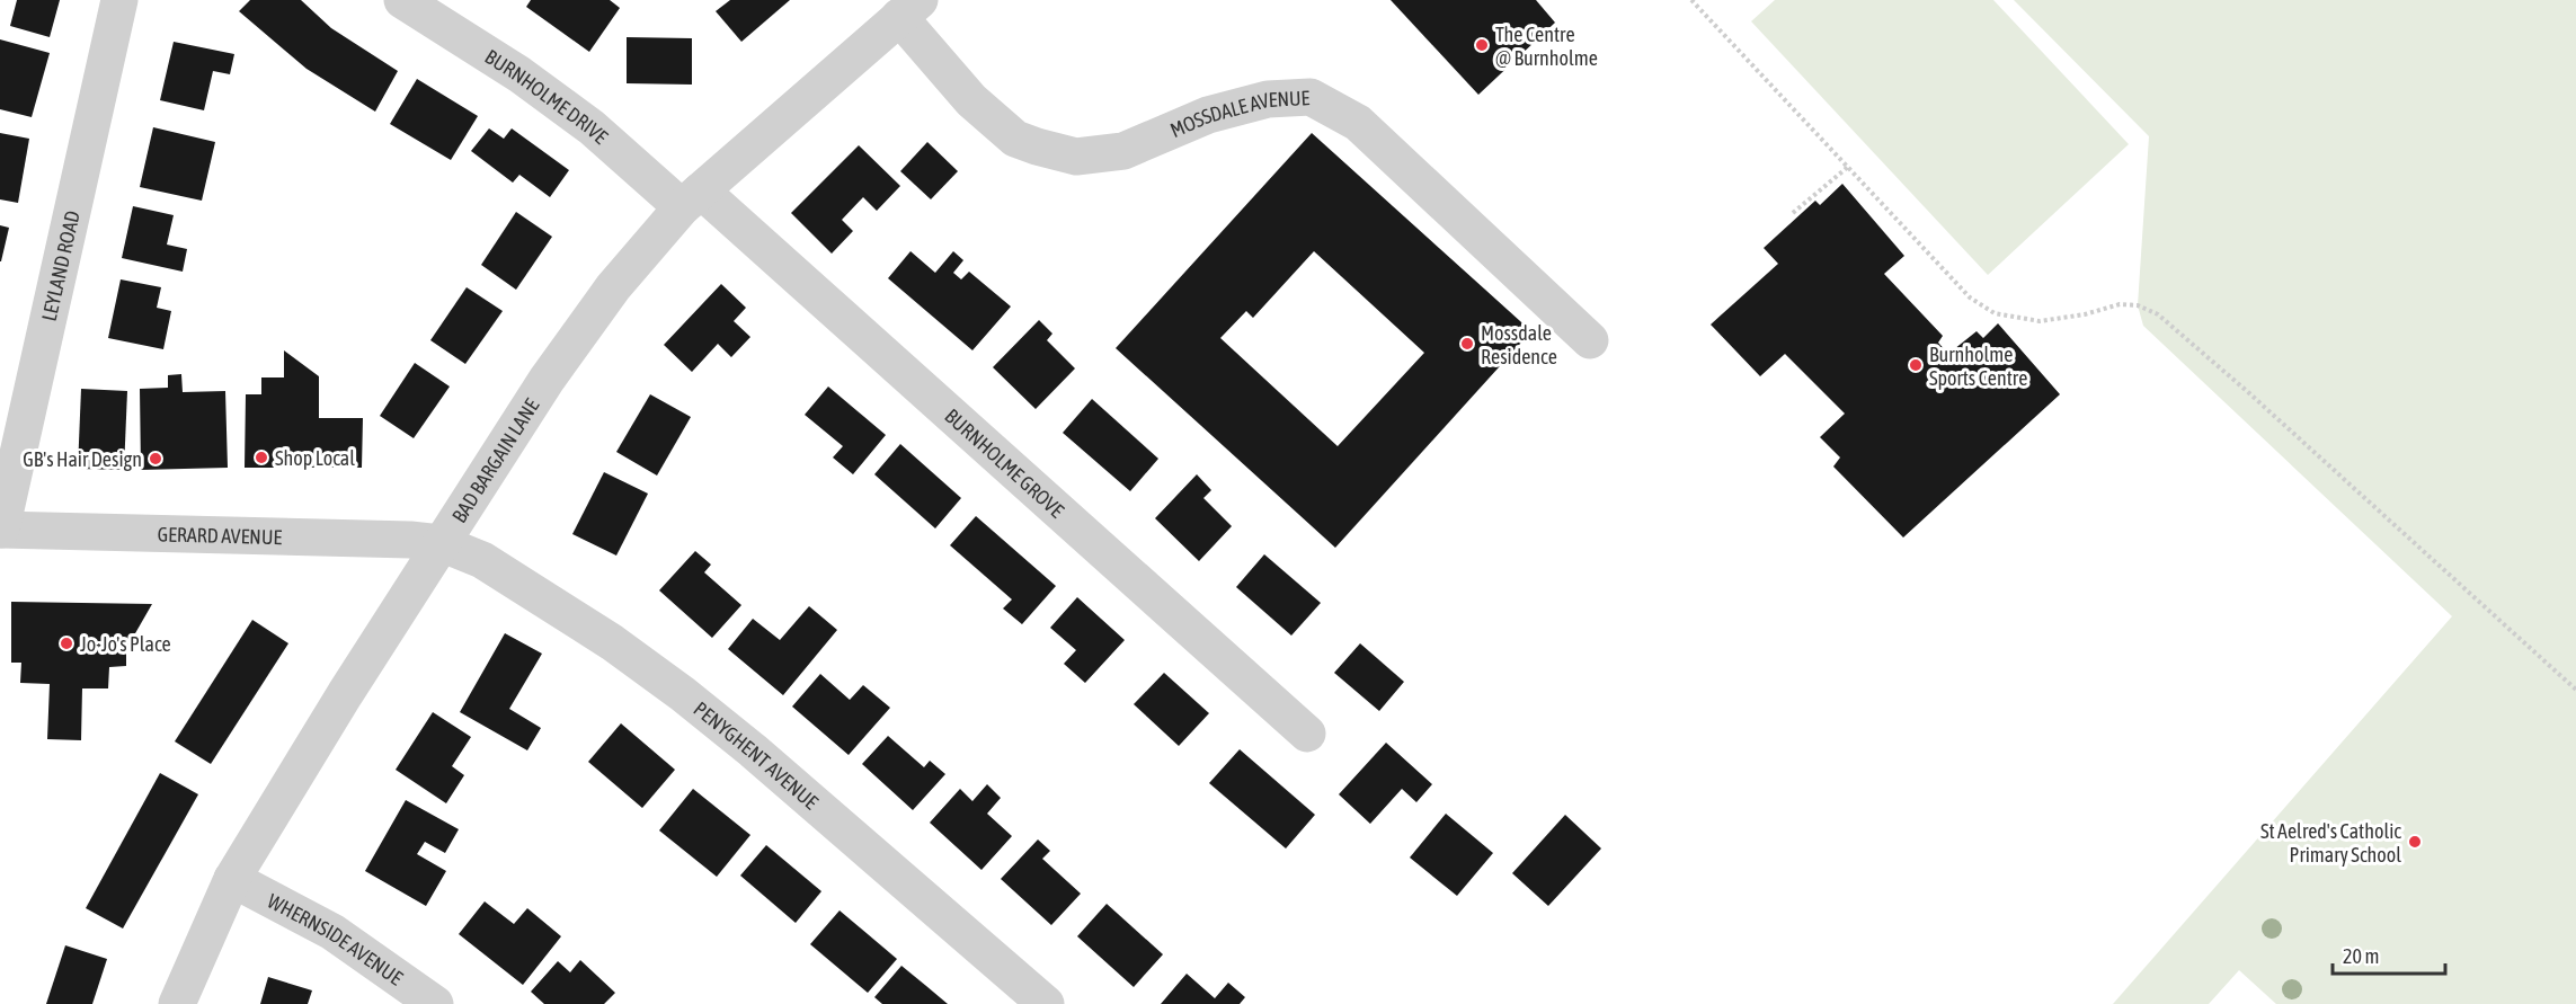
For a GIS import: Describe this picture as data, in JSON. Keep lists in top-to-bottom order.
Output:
{
  "streets": {
    "street": [
      "BURNHOLME DRIVE",
      "MOSSDALE AVENUE",
      "LEYLAND ROAD",
      "BAD BARGAIN LANE",
      "BURNHOLME GROVE",
      "GERARD AVENUE",
      "PENYGHENT AVENUE",
      "WHERNSIDE AVENUE"
    ]
  },
  "crossings": [
    ["BURNHOLME DRIVE", "BAD BARGAIN LANE"],
    ["BURNHOLME DRIVE", "BURNHOLME GROVE"],
    ["MOSSDALE AVENUE", "BAD BARGAIN LANE"],
    ["LEYLAND ROAD", "GERARD AVENUE"],
    ["BAD BARGAIN LANE", "BURNHOLME GROVE"],
    ["BAD BARGAIN LANE", "GERARD AVENUE"],
    ["BAD BARGAIN LANE", "PENYGHENT AVENUE"],
    ["BAD BARGAIN LANE", "WHERNSIDE AVENUE"],
    ["GERARD AVENUE", "PENYGHENT AVENUE"]
  ],
  "places": [
    "The Centre @ Burnholme",
    "Mossdale Residence",
    "Burnholme Sports Centre",
    "Shop Local",
    "GB's Hair Design",
    "Jo-Jo's Place",
    "St Aelred's Catholic Primary School"
  ],
  "scale_bar": "20 m"
}
